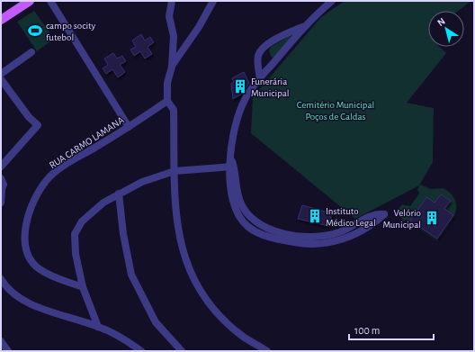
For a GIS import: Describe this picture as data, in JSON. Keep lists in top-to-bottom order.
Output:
{
  "streets": {
    "street": ["RUA CARMO LAMANA"]
  },
  "parks": ["Cemitério Municipal Poços de Caldas"],
  "places": {
    "sports": ["campo socity futebol"],
    "building": ["Funerária Municipal", "Instituto Médico Legal", "Velório Municipal"]
  },
  "scale_bar": "100 m",
  "north": "top left"
}
